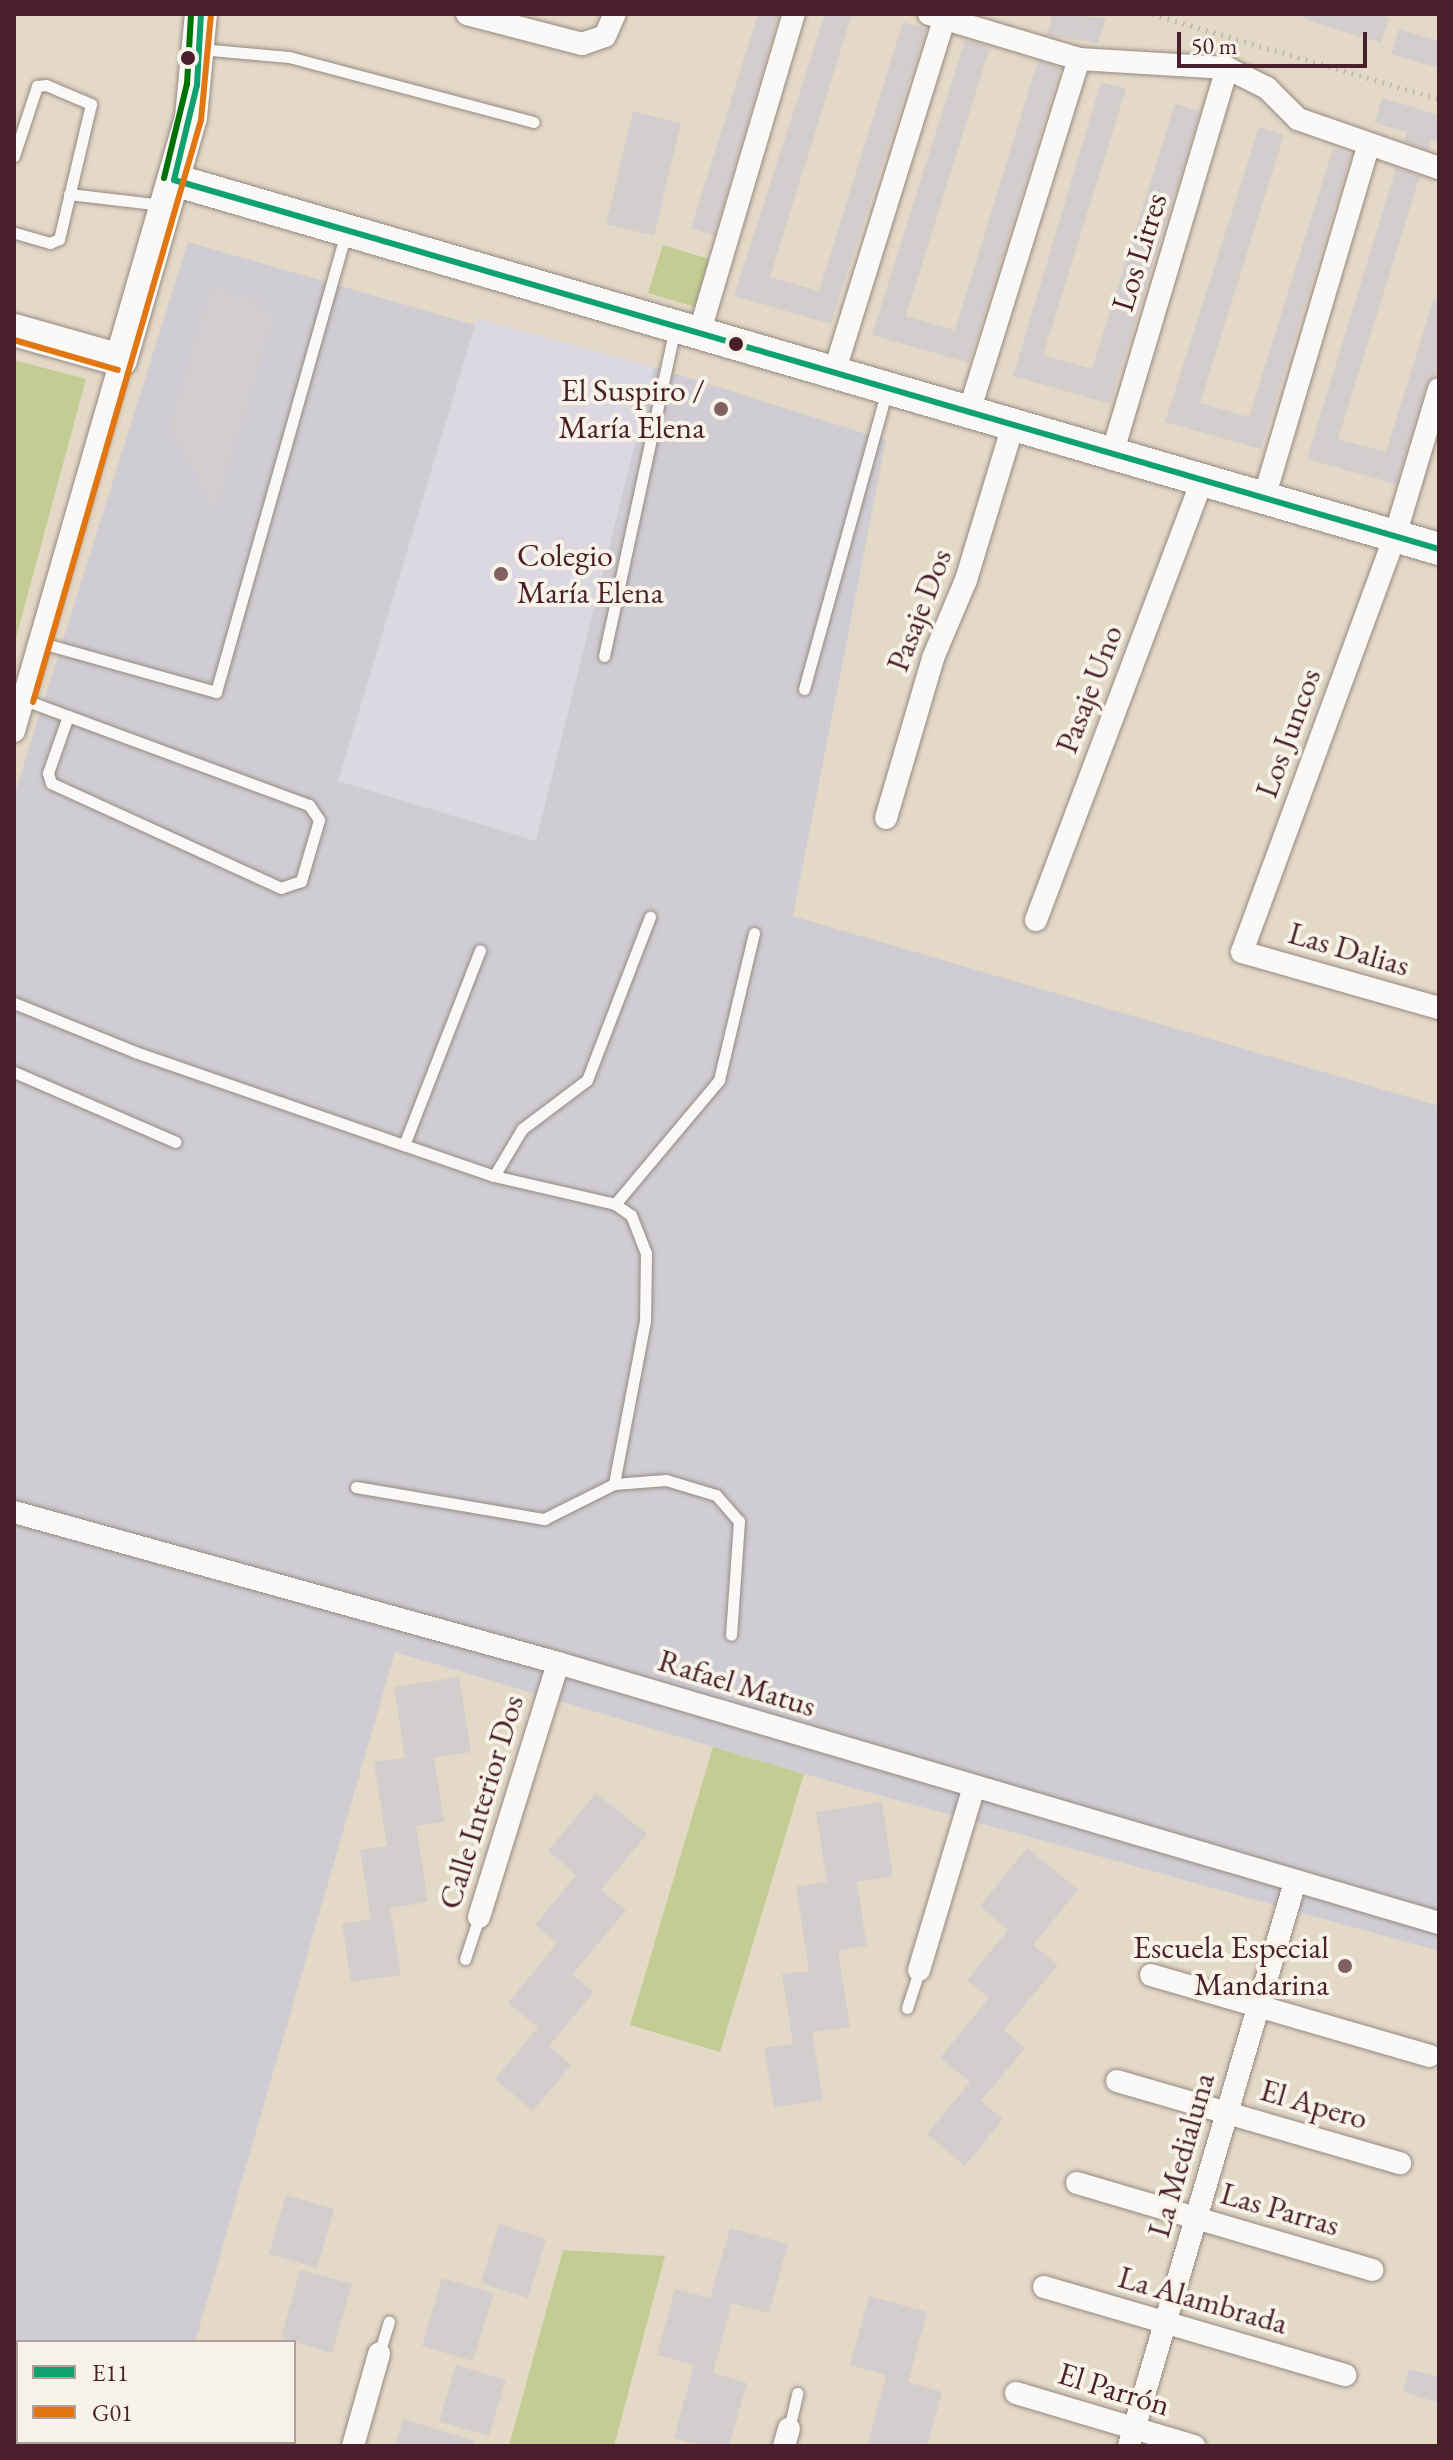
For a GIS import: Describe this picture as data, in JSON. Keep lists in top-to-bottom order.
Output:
{
  "streets": {
    "street": [
      "Los Litres",
      "Pasaje Dos",
      "Pasaje Uno",
      "Los Juncos",
      "Las Dalias",
      "Rafael Matus",
      "Calle Interior Dos",
      "El Apero",
      "La Medialuna",
      "Las Parras",
      "La Alambrada",
      "El Parrón"
    ]
  },
  "crossings": [
    ["Los Juncos", "Las Dalias"],
    ["Rafael Matus", "Calle Interior Dos"],
    ["Rafael Matus", "La Medialuna"],
    ["El Apero", "La Medialuna"],
    ["La Medialuna", "Las Parras"],
    ["La Medialuna", "La Alambrada"],
    ["La Medialuna", "El Parrón"]
  ],
  "places": ["El Suspiro / María Elena", "Colegio María Elena", "Escuela Especial Mandarina"],
  "lines": ["transit line E11", "transit line G01"],
  "legend": ["E11", "G01"],
  "scale_bar": "50 m"
}
